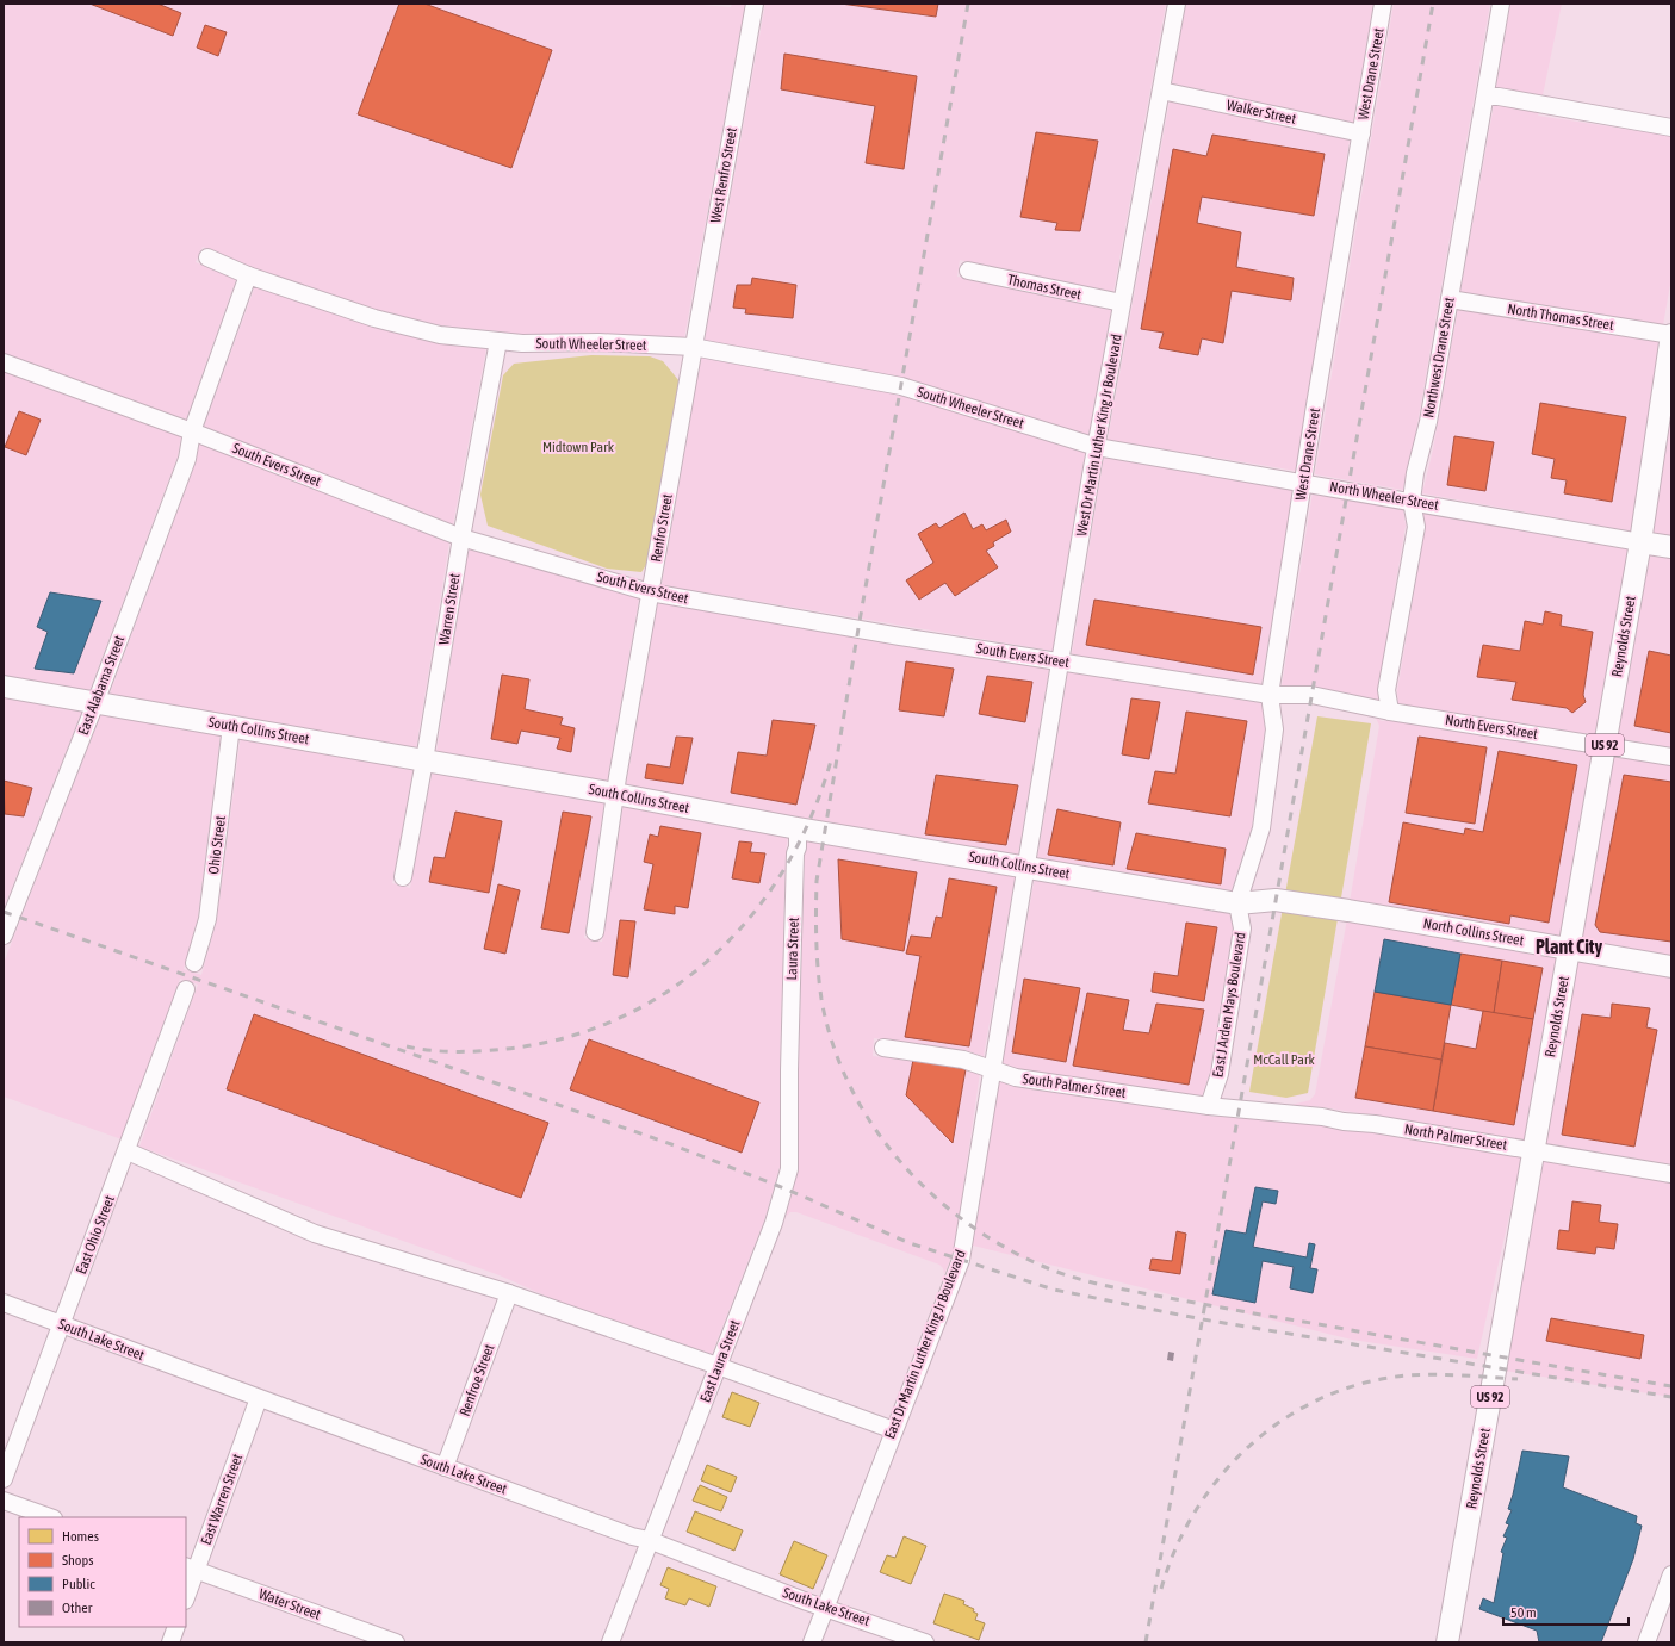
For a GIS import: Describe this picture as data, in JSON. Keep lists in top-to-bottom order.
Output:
{
  "streets": {
    "main road": [
      "North Wheeler Street",
      "Reynolds Street",
      "South Collins Street",
      "US 92",
      "North Collins Street"
    ],
    "street": [
      "West Drane Street",
      "Walker Street",
      "West Renfro Street",
      "Thomas Street",
      "North Thomas Street",
      "South Wheeler Street",
      "Northwest Drane Street",
      "West Dr Martin Luther King Jr Boulevard",
      "South Evers Street",
      "Renfro Street",
      "Warren Street",
      "East Alabama Street",
      "North Evers Street",
      "Ohio Street",
      "Laura Street",
      "East J Arden Mays Boulevard",
      "South Palmer Street",
      "North Palmer Street",
      "East Ohio Street",
      "South Lake Street",
      "East Dr Martin Luther King Jr Boulevard",
      "East Laura Street",
      "Renfroe Street",
      "East Warren Street",
      "Water Street"
    ]
  },
  "crossings": [
    ["West Drane Street", "Walker Street"],
    ["West Drane Street", "South Evers Street"],
    ["West Drane Street", "North Wheeler Street"],
    ["West Drane Street", "South Collins Street"],
    ["West Drane Street", "East J Arden Mays Boulevard"],
    ["Walker Street", "West Dr Martin Luther King Jr Boulevard"],
    ["West Renfro Street", "South Wheeler Street"],
    ["West Renfro Street", "Renfro Street"],
    ["Thomas Street", "West Dr Martin Luther King Jr Boulevard"],
    ["North Thomas Street", "Northwest Drane Street"],
    ["North Thomas Street", "Reynolds Street"],
    ["South Wheeler Street", "West Dr Martin Luther King Jr Boulevard"],
    ["South Wheeler Street", "North Wheeler Street"],
    ["South Wheeler Street", "Renfro Street"],
    ["South Wheeler Street", "Warren Street"],
    ["Northwest Drane Street", "North Wheeler Street"],
    ["Northwest Drane Street", "North Evers Street"],
    ["West Dr Martin Luther King Jr Boulevard", "South Evers Street"],
    ["West Dr Martin Luther King Jr Boulevard", "North Wheeler Street"],
    ["West Dr Martin Luther King Jr Boulevard", "South Collins Street"],
    ["West Dr Martin Luther King Jr Boulevard", "East Dr Martin Luther King Jr Boulevard"],
    ["South Evers Street", "Renfro Street"],
    ["South Evers Street", "Warren Street"],
    ["South Evers Street", "East Alabama Street"],
    ["South Evers Street", "North Evers Street"],
    ["North Wheeler Street", "Reynolds Street"],
    ["Renfro Street", "South Collins Street"],
    ["Warren Street", "South Collins Street"],
    ["Reynolds Street", "North Evers Street"],
    ["Reynolds Street", "North Collins Street"],
    ["Reynolds Street", "North Palmer Street"],
    ["East Alabama Street", "South Collins Street"],
    ["South Collins Street", "Ohio Street"],
    ["South Collins Street", "North Collins Street"],
    ["South Collins Street", "Laura Street"],
    ["South Collins Street", "East J Arden Mays Boulevard"],
    ["South Collins Street", "East Dr Martin Luther King Jr Boulevard"],
    ["Laura Street", "East Laura Street"],
    ["East J Arden Mays Boulevard", "South Palmer Street"],
    ["South Palmer Street", "North Palmer Street"],
    ["South Palmer Street", "East Dr Martin Luther King Jr Boulevard"],
    ["East Ohio Street", "South Lake Street"],
    ["South Lake Street", "East Dr Martin Luther King Jr Boulevard"],
    ["South Lake Street", "East Laura Street"],
    ["South Lake Street", "Renfroe Street"],
    ["South Lake Street", "East Warren Street"],
    ["East Warren Street", "Water Street"]
  ],
  "districts": ["Plant City"],
  "parks": ["Midtown Park", "McCall Park"],
  "legend": [
    "Homes",
    "Shops",
    "Public",
    "Other"
  ],
  "scale_bar": "50 m"
}
